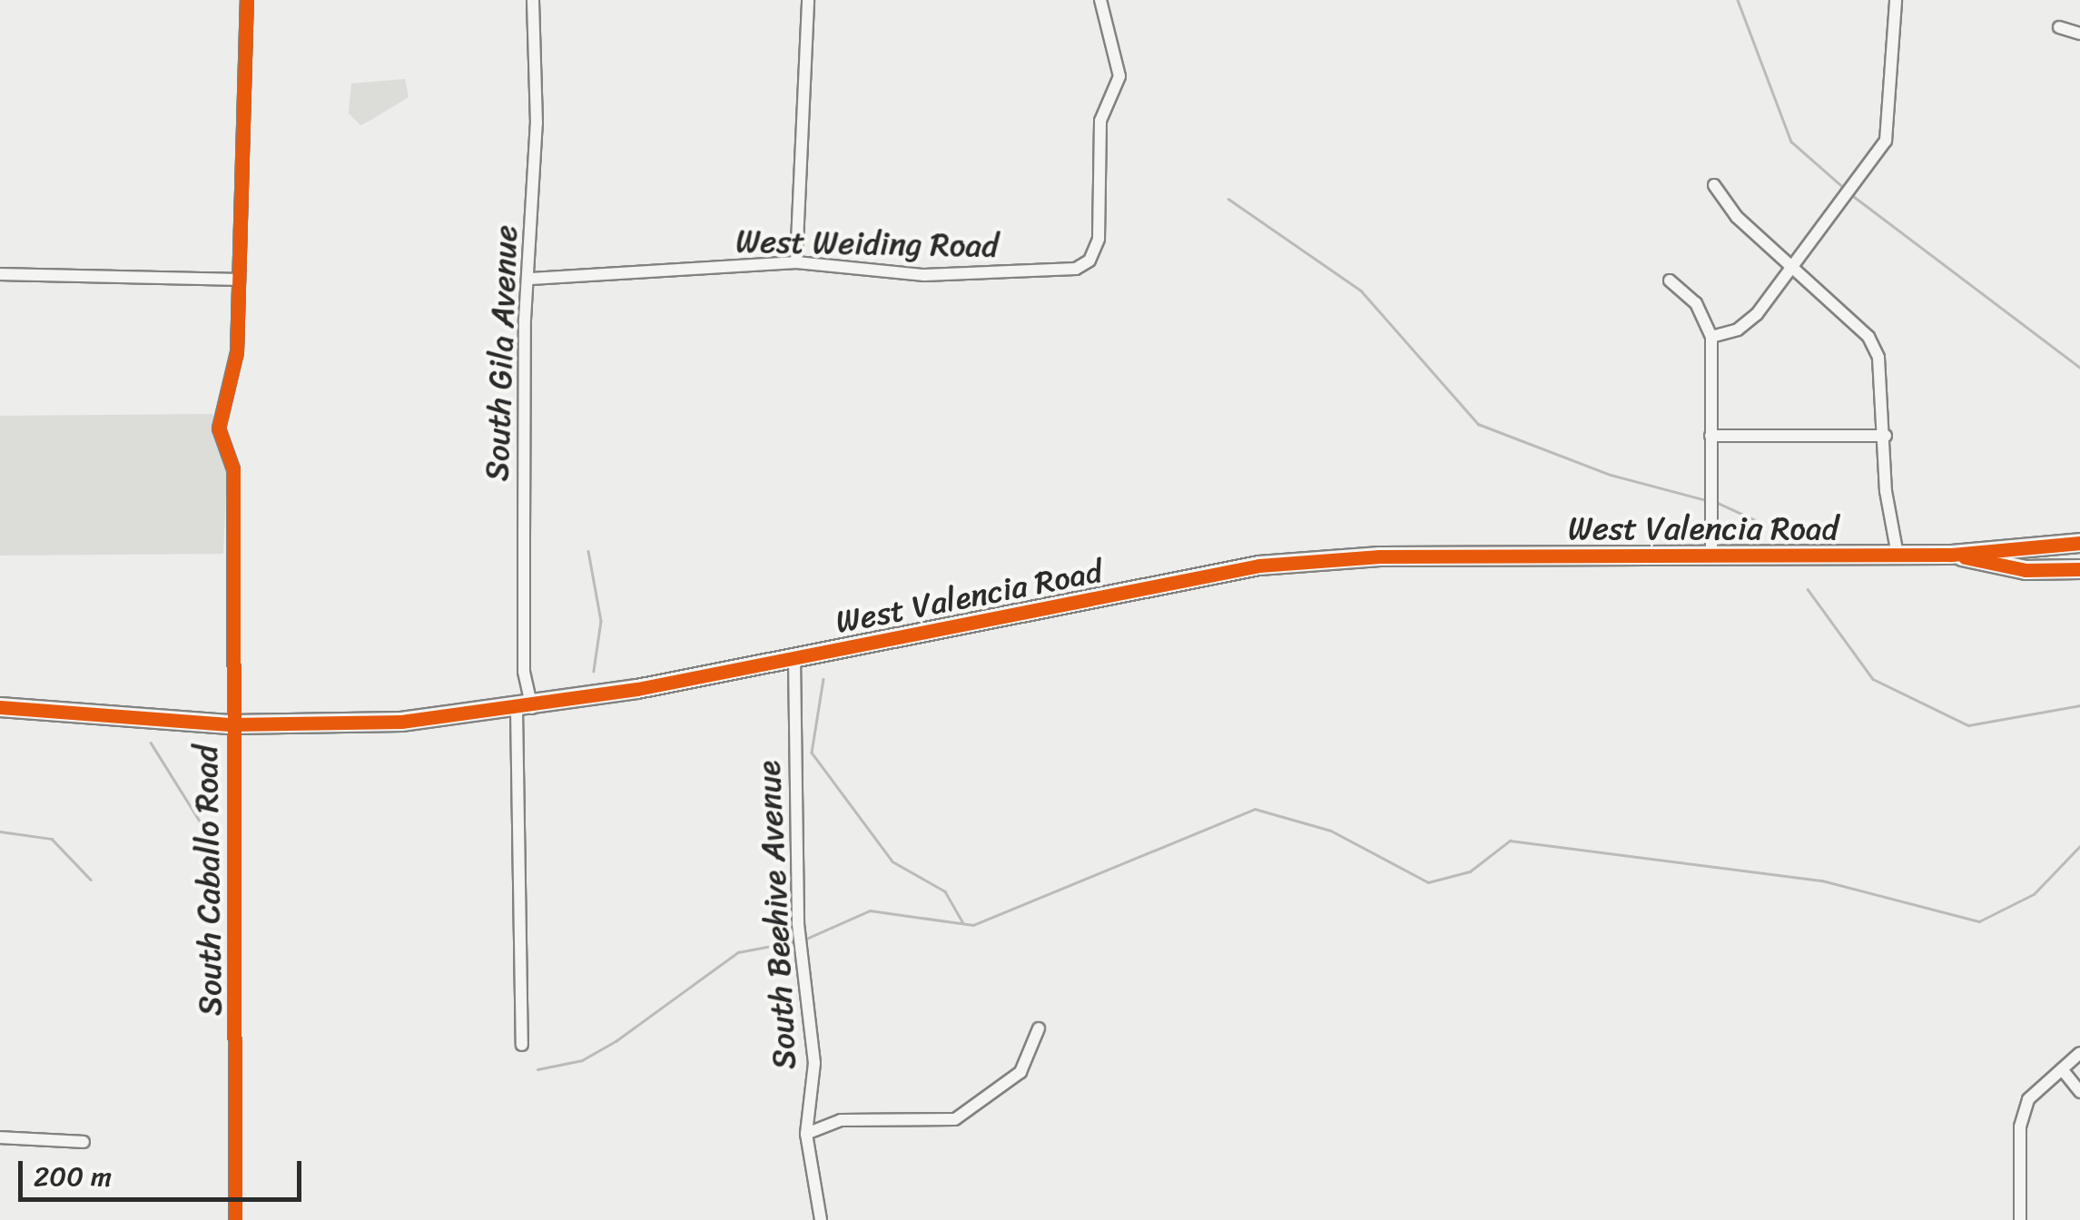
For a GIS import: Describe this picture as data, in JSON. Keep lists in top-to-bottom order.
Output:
{
  "streets": {
    "main road": ["West Valencia Road"],
    "street": [
      "West Weiding Road",
      "South Gila Avenue",
      "South Caballo Road",
      "South Beehive Avenue"
    ]
  },
  "crossings": [
    ["West Weiding Road", "South Gila Avenue"],
    ["South Gila Avenue", "West Valencia Road"],
    ["West Valencia Road", "South Caballo Road"],
    ["West Valencia Road", "South Beehive Avenue"]
  ],
  "scale_bar": "200 m"
}
